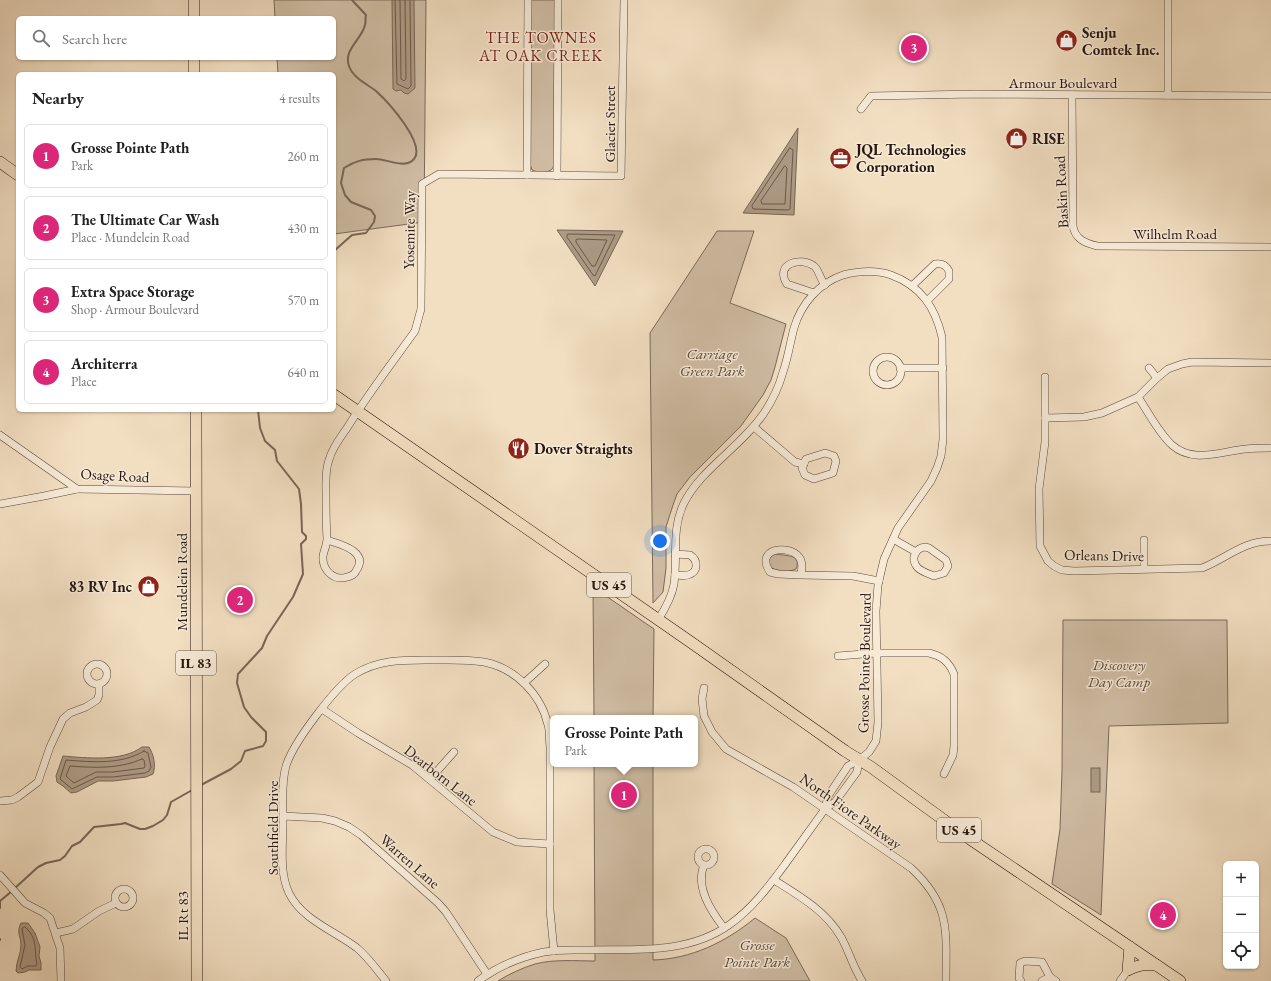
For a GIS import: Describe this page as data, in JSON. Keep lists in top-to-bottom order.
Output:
{
  "streets": {
    "main road": [
      "Mundelein Road",
      "US 45",
      "IL 83",
      "IL Rt 83"
    ],
    "street": [
      "Armour Boulevard",
      "Glacier Street",
      "Baskin Road",
      "Yosemite Way",
      "Wilhelm Road",
      "Osage Road",
      "Orleans Drive",
      "Grosse Pointe Boulevard",
      "Dearborn Lane",
      "North Fiore Parkway",
      "Southfield Drive",
      "Warren Lane"
    ]
  },
  "crossings": [
    ["Armour Boulevard", "Baskin Road"],
    ["Glacier Street", "Yosemite Way"],
    ["Baskin Road", "Wilhelm Road"],
    ["Yosemite Way", "US 45"],
    ["Osage Road", "Mundelein Road"],
    ["Mundelein Road", "IL Rt 83"],
    ["US 45", "Grosse Pointe Boulevard"],
    ["Grosse Pointe Boulevard", "North Fiore Parkway"],
    ["Grosse Pointe Boulevard", "Southfield Drive"],
    ["Grosse Pointe Boulevard", "Warren Lane"],
    ["Dearborn Lane", "Southfield Drive"],
    ["Southfield Drive", "Warren Lane"]
  ],
  "districts": ["THE TOWNES AT OAK CREEK"],
  "parks": ["Carriage Green Park", "Discovery Day Camp", "Grosse Pointe Park"],
  "places": {
    "shop": ["Senju Comtek Inc.", "RISE", "83 RV Inc"],
    "office": ["JQL Technologies Corporation"],
    "restaurant": ["Dover Straights"]
  },
  "page": {
    "search": "Search here",
    "pins": [
      "3",
      "2",
      "1",
      "4"
    ],
    "heading": ["Nearby", "4 results"],
    "list": [
      {
        "mark": "1",
        "name": "Grosse Pointe Path",
        "note": "Park",
        "value": "260 m"
      },
      {
        "mark": "2",
        "name": "The Ultimate Car Wash",
        "note": "Place · Mundelein Road",
        "value": "430 m"
      },
      {
        "mark": "3",
        "name": "Extra Space Storage",
        "note": "Shop · Armour Boulevard",
        "value": "570 m"
      },
      {
        "mark": "4",
        "name": "Architerra",
        "note": "Place",
        "value": "640 m"
      }
    ],
    "popup": ["Grosse Pointe Path", "Park"],
    "map_buttons": ["+", "−"]
  }
}
